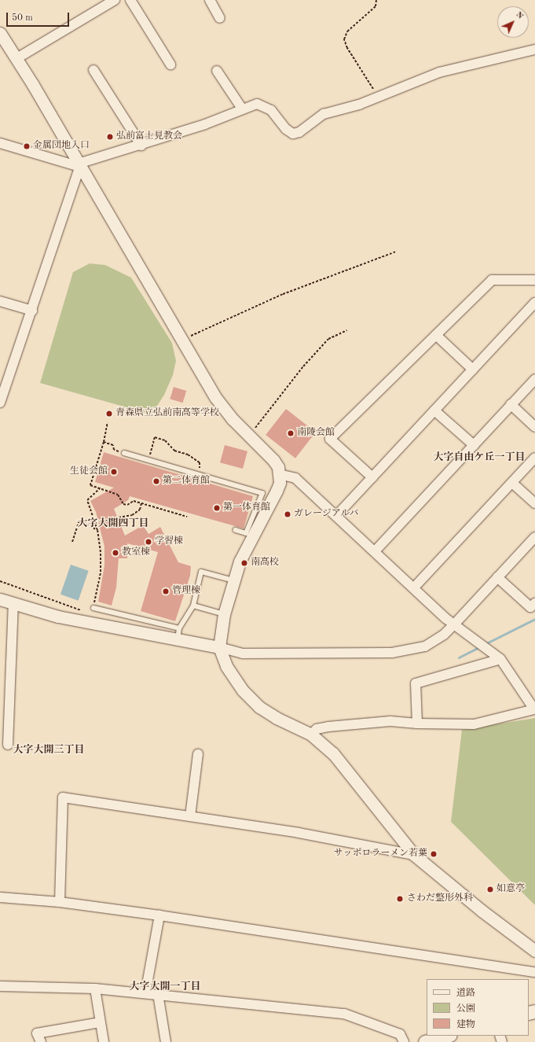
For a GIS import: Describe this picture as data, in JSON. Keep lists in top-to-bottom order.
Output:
{
  "districts": [
    "大字自由ケ丘一丁目",
    "大字大開四丁目",
    "大字大開三丁目",
    "大字大開一丁目"
  ],
  "places": [
    "弘前富士見教会",
    "金属団地入口",
    "青森県立弘前南高等学校",
    "南陵会館",
    "生徒会館",
    "第二体育館",
    "第一体育館",
    "ガレージアルバ",
    "学習棟",
    "教室棟",
    "南高校",
    "管理棟",
    "サッポロラーメン若葉",
    "如意亭",
    "さわだ整形外科"
  ],
  "legend": ["道路", "公園", "建物"],
  "scale_bar": "50 m",
  "north": "top right"
}
